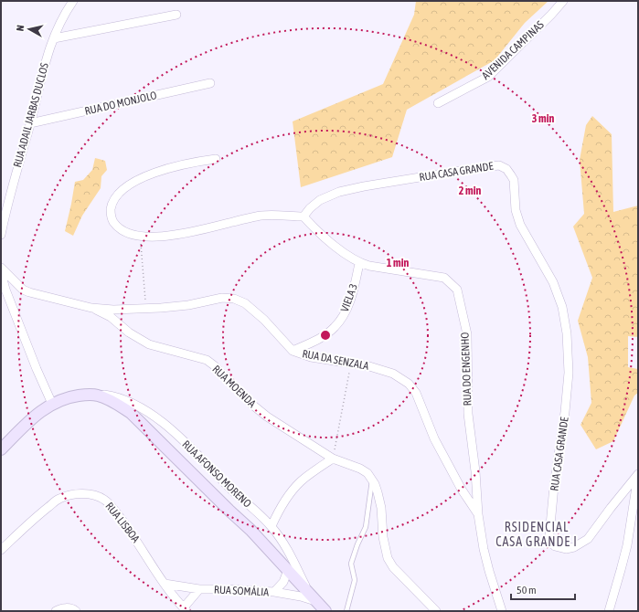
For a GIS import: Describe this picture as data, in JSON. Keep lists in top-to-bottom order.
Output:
{
  "streets": {
    "main road": ["RUA AFONSO MORENO"],
    "street": [
      "AVENIDA CAMPINAS",
      "RUA DO MONJOLO",
      "RUA ADAIL JARBAS DUCLOS",
      "RUA CASA GRANDE",
      "VIELA 3",
      "RUA DA SENZALA",
      "RUA DO ENGENHO",
      "RUA MOENDA",
      "RUA LISBOA",
      "RUA SOMÁLIA"
    ]
  },
  "crossings": [
    ["RUA DO MONJOLO", "RUA ADAIL JARBAS DUCLOS"],
    ["RUA CASA GRANDE", "RUA DO ENGENHO"],
    ["VIELA 3", "RUA DA SENZALA"],
    ["VIELA 3", "RUA DO ENGENHO"],
    ["RUA DA SENZALA", "RUA DO ENGENHO"],
    ["RUA DA SENZALA", "RUA MOENDA"],
    ["RUA AFONSO MORENO", "RUA SOMÁLIA"],
    ["RUA LISBOA", "RUA SOMÁLIA"]
  ],
  "districts": ["RSIDENCIAL CASA GRANDE I"],
  "scale_bar": "50 m",
  "north": "left",
  "rings": ["3 min", "2 min", "1 min"]
}
